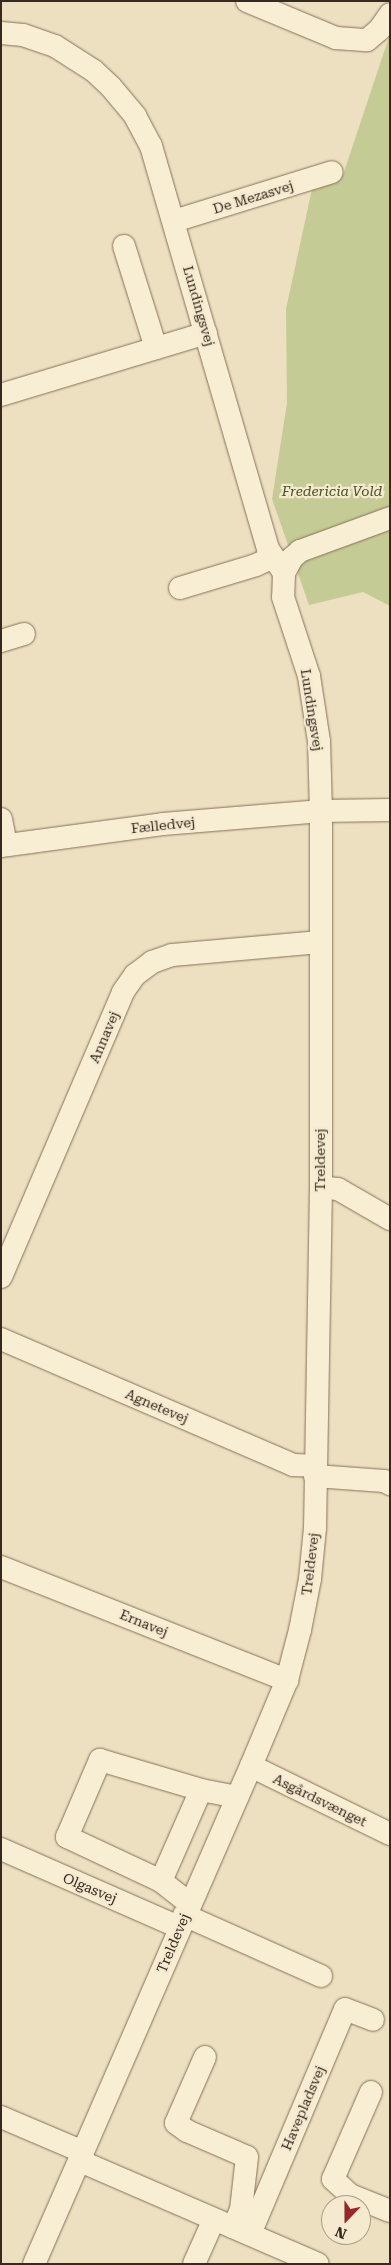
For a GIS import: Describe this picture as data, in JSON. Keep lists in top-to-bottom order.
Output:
{
  "streets": {
    "street": [
      "De Mezasvej",
      "Lundingsvej",
      "Fælledvej",
      "Annavej",
      "Treldevej",
      "Agnetevej",
      "Ernavej",
      "Asgårdsvænget",
      "Olgasvej",
      "Havepladsvej"
    ]
  },
  "crossings": [
    ["De Mezasvej", "Lundingsvej"],
    ["Lundingsvej", "Fælledvej"],
    ["Lundingsvej", "Treldevej"],
    ["Fælledvej", "Treldevej"],
    ["Annavej", "Treldevej"],
    ["Treldevej", "Agnetevej"],
    ["Treldevej", "Ernavej"],
    ["Treldevej", "Asgårdsvænget"],
    ["Treldevej", "Olgasvej"]
  ],
  "parks": ["Fredericia Vold"],
  "north": "bottom"
}
